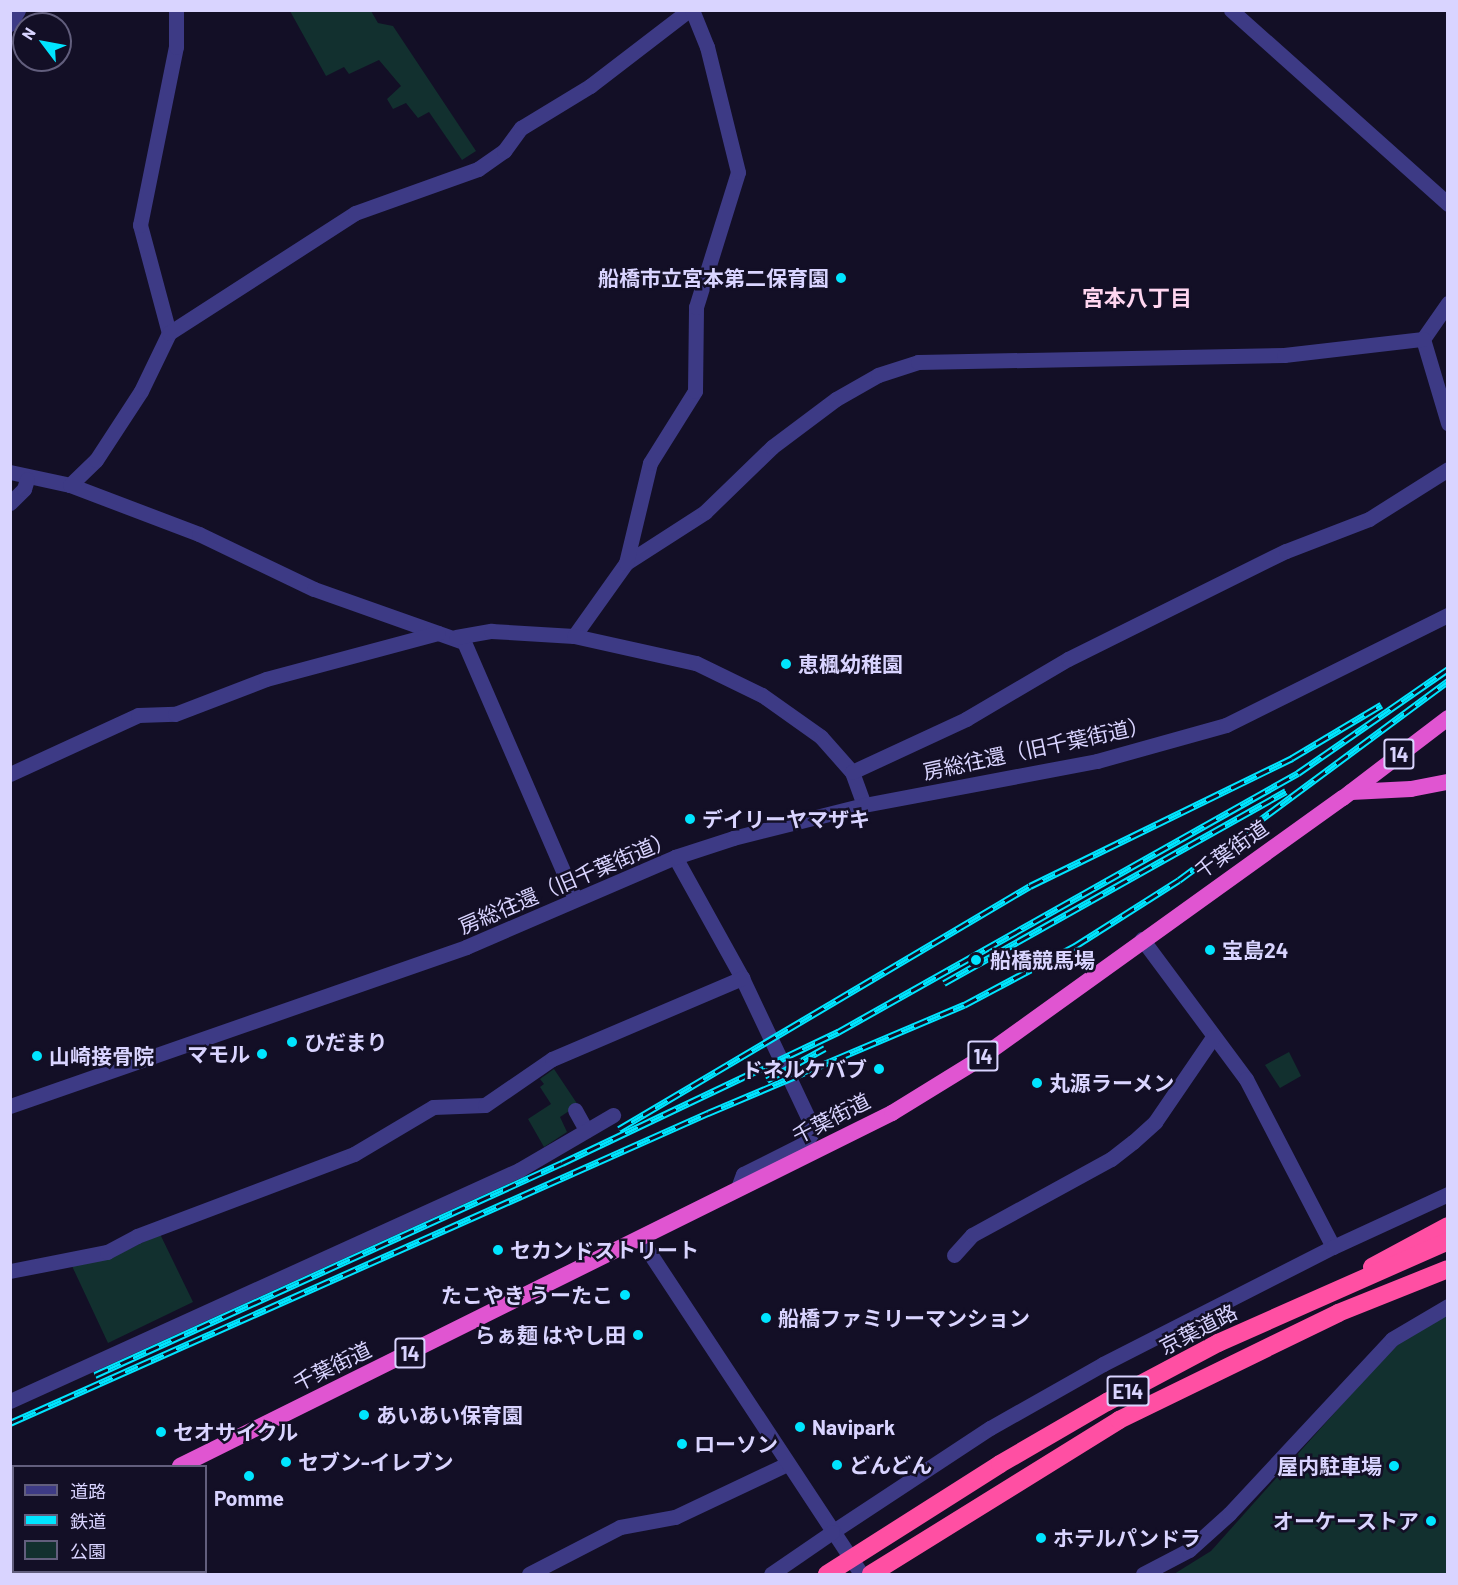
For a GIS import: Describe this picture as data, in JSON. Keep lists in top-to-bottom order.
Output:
{
  "streets": {
    "highway": [
      "14",
      "千葉街道",
      "京葉道路",
      "E14"
    ],
    "street": ["房総往還（旧千葉街道）"]
  },
  "districts": ["宮本八丁目"],
  "places": [
    "船橋市立宮本第二保育園",
    "恵楓幼稚園",
    "デイリーヤマザキ",
    "宝島24",
    "船橋競馬場",
    "ひだまり",
    "マモル",
    "山崎接骨院",
    "ドネルケバブ",
    "丸源ラーメン",
    "セカンドストリート",
    "たこやき うーたこ",
    "船橋ファミリーマンション",
    "らぁ麺 はやし田",
    "あいあい保育園",
    "Navipark",
    "セオサイクル",
    "ローソン",
    "セブン-イレブン",
    "どんどん",
    "屋内駐車場",
    "Pomme",
    "オーケーストア",
    "ホテルパンドラ"
  ],
  "legend": ["道路", "鉄道", "公園"],
  "north": "top left"
}
